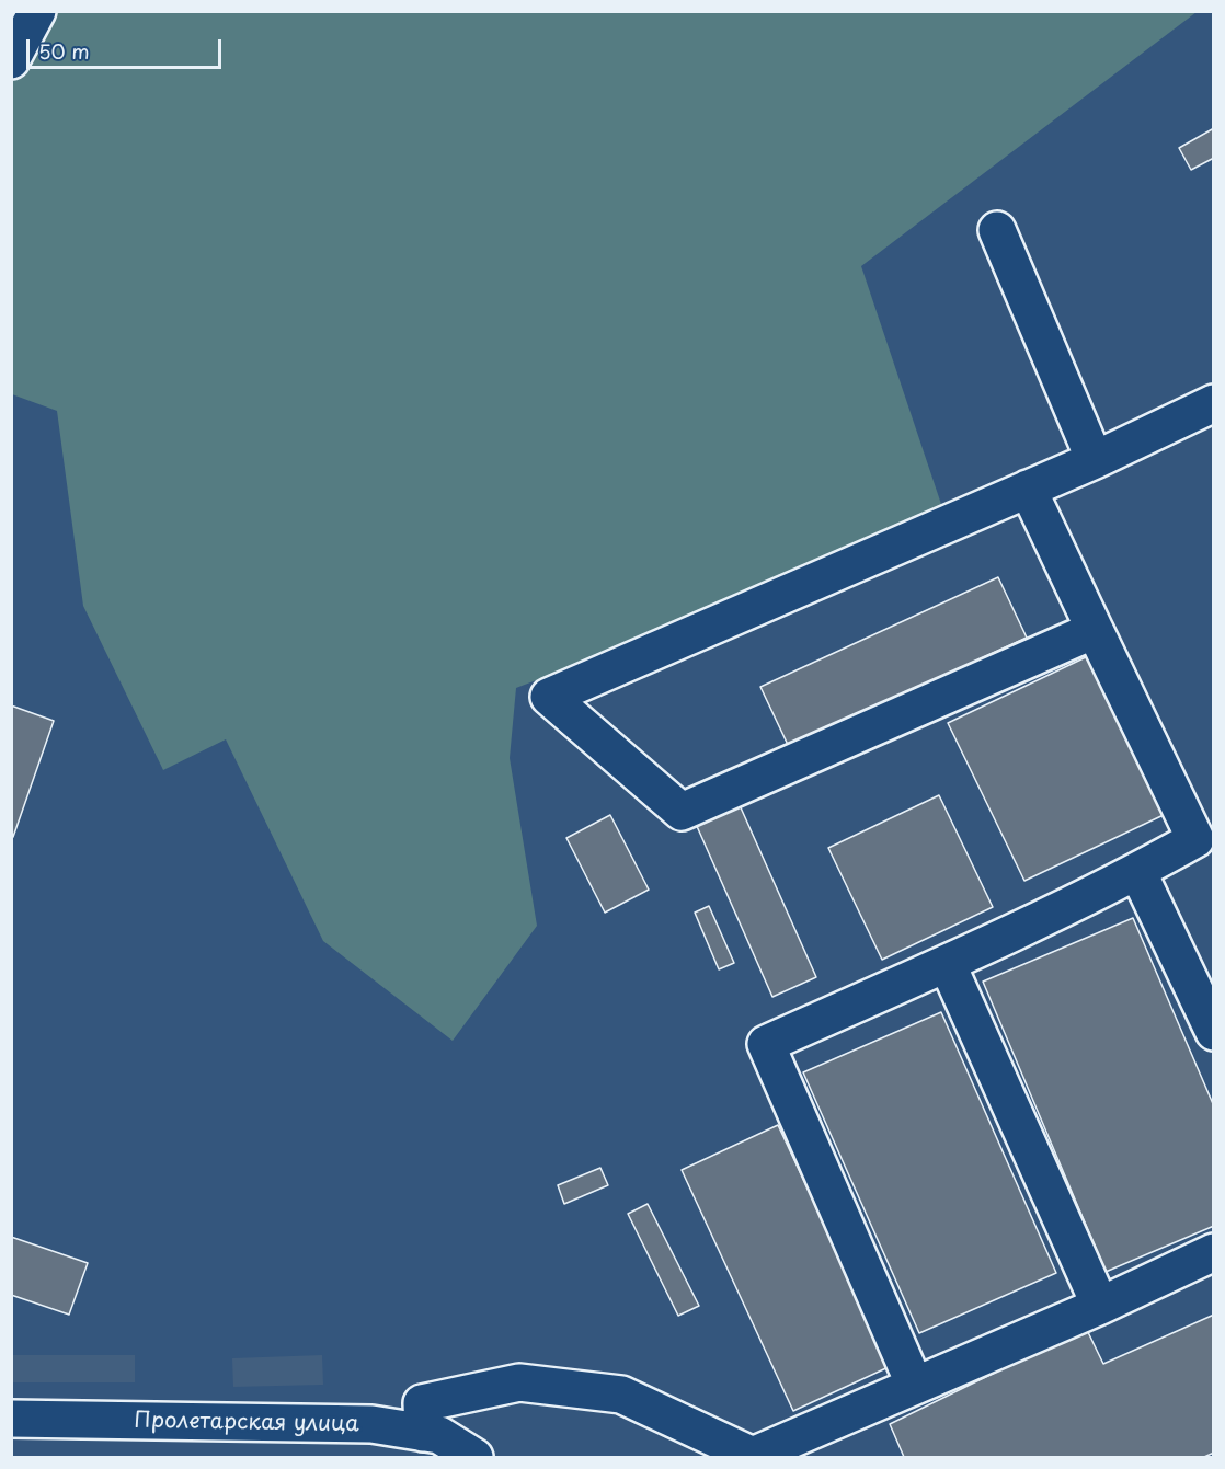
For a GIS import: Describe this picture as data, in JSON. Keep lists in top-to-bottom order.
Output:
{
  "streets": {
    "street": ["Пролетарская улица"]
  },
  "scale_bar": "50 m"
}
